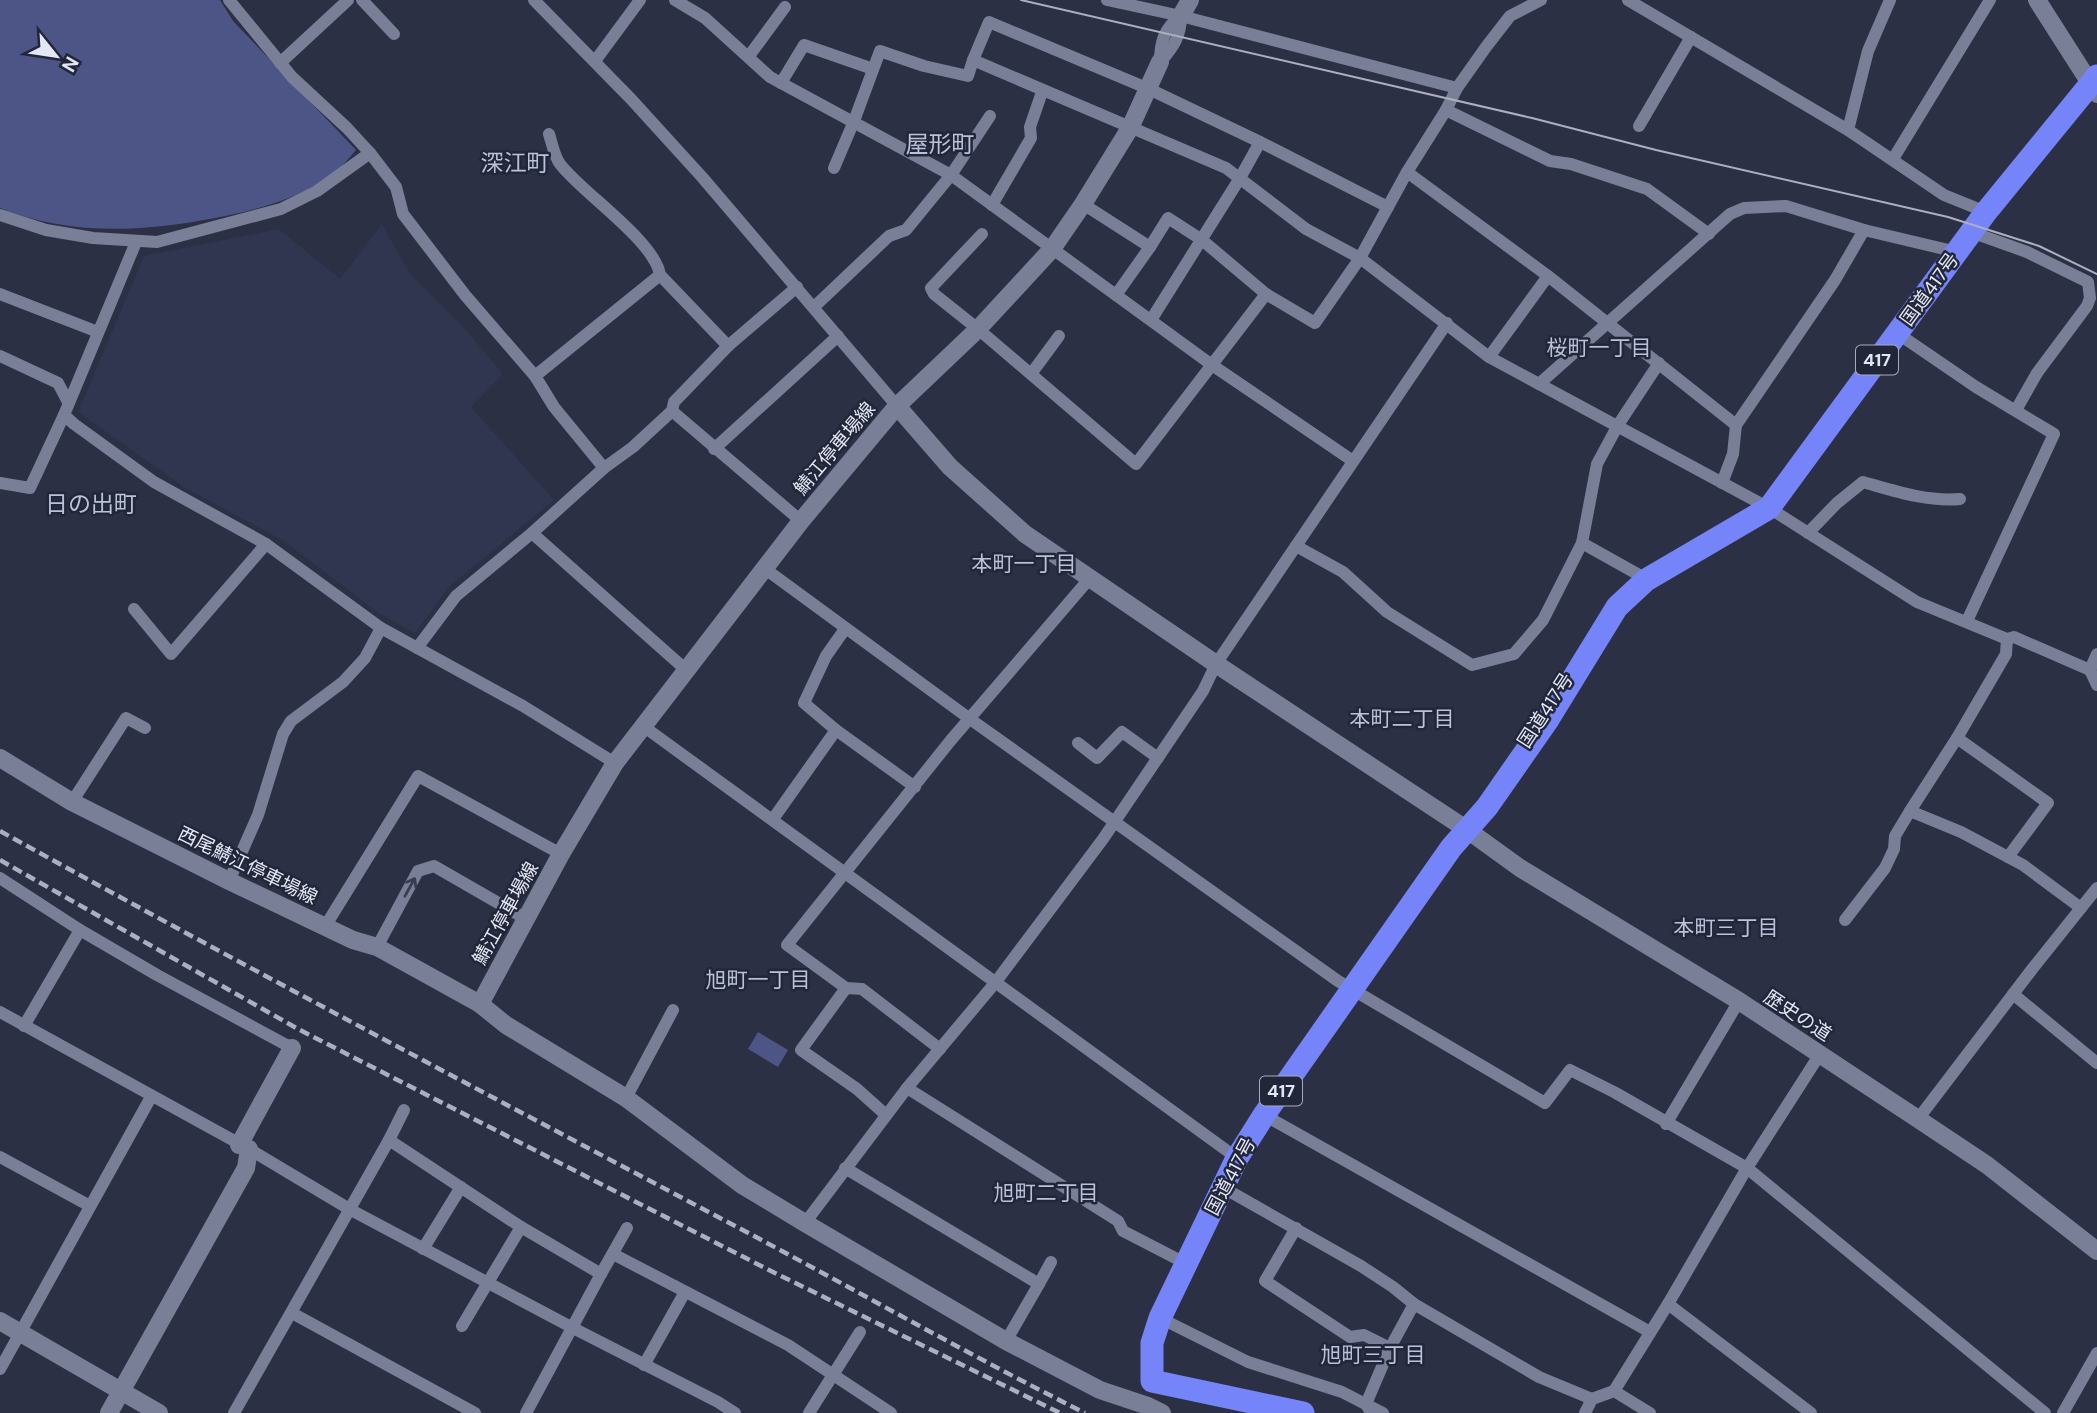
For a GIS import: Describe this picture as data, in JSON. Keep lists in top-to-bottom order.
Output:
{
  "streets": {
    "highway": ["国道417号", "417"],
    "street": ["鯖江停車場線", "西尾鯖江停車場線", "歴史の道"]
  },
  "crossings": [
    ["国道417号", "鯖江停車場線"],
    ["国道417号", "歴史の道"],
    ["鯖江停車場線", "西尾鯖江停車場線"],
    ["鯖江停車場線", "歴史の道"]
  ],
  "districts": [
    "屋形町",
    "深江町",
    "桜町一丁目",
    "日の出町",
    "本町一丁目",
    "本町二丁目",
    "本町三丁目",
    "旭町一丁目",
    "旭町二丁目",
    "旭町三丁目"
  ],
  "north": "bottom right"
}
